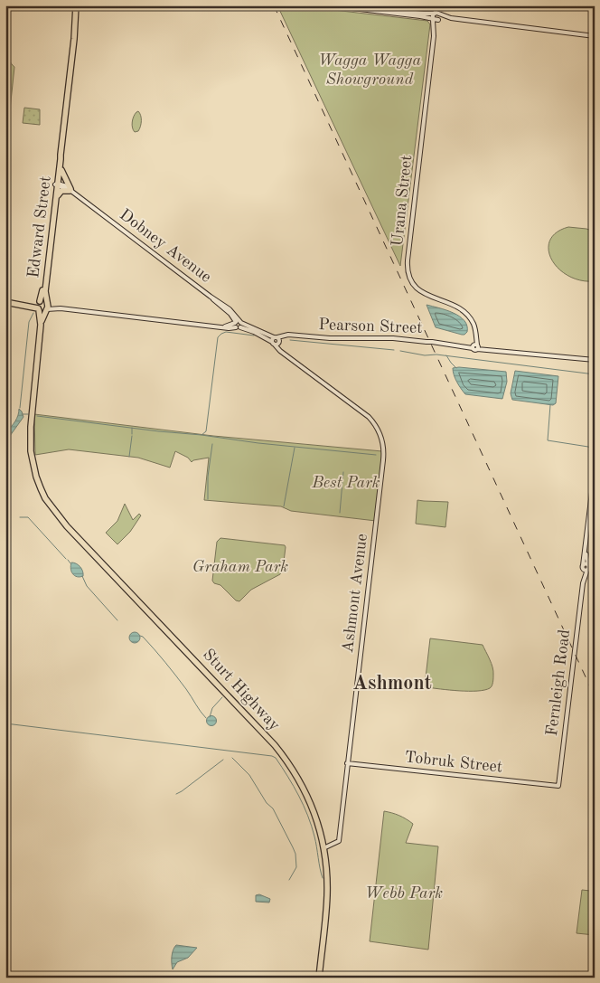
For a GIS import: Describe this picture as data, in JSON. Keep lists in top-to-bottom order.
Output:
{
  "streets": {
    "highway": ["Edward Street", "Sturt Highway"],
    "street": [
      "Urana Street",
      "Dobney Avenue",
      "Pearson Street",
      "Ashmont Avenue",
      "Fernleigh Road",
      "Tobruk Street"
    ]
  },
  "crossings": [
    ["Urana Street", "Pearson Street"],
    ["Edward Street", "Dobney Avenue"],
    ["Edward Street", "Sturt Highway"],
    ["Dobney Avenue", "Pearson Street"],
    ["Dobney Avenue", "Ashmont Avenue"],
    ["Ashmont Avenue", "Sturt Highway"],
    ["Ashmont Avenue", "Tobruk Street"],
    ["Fernleigh Road", "Tobruk Street"]
  ],
  "districts": ["Ashmont"],
  "parks": [
    "Wagga Wagga Showground",
    "Best Park",
    "Graham Park",
    "Webb Park"
  ]
}
